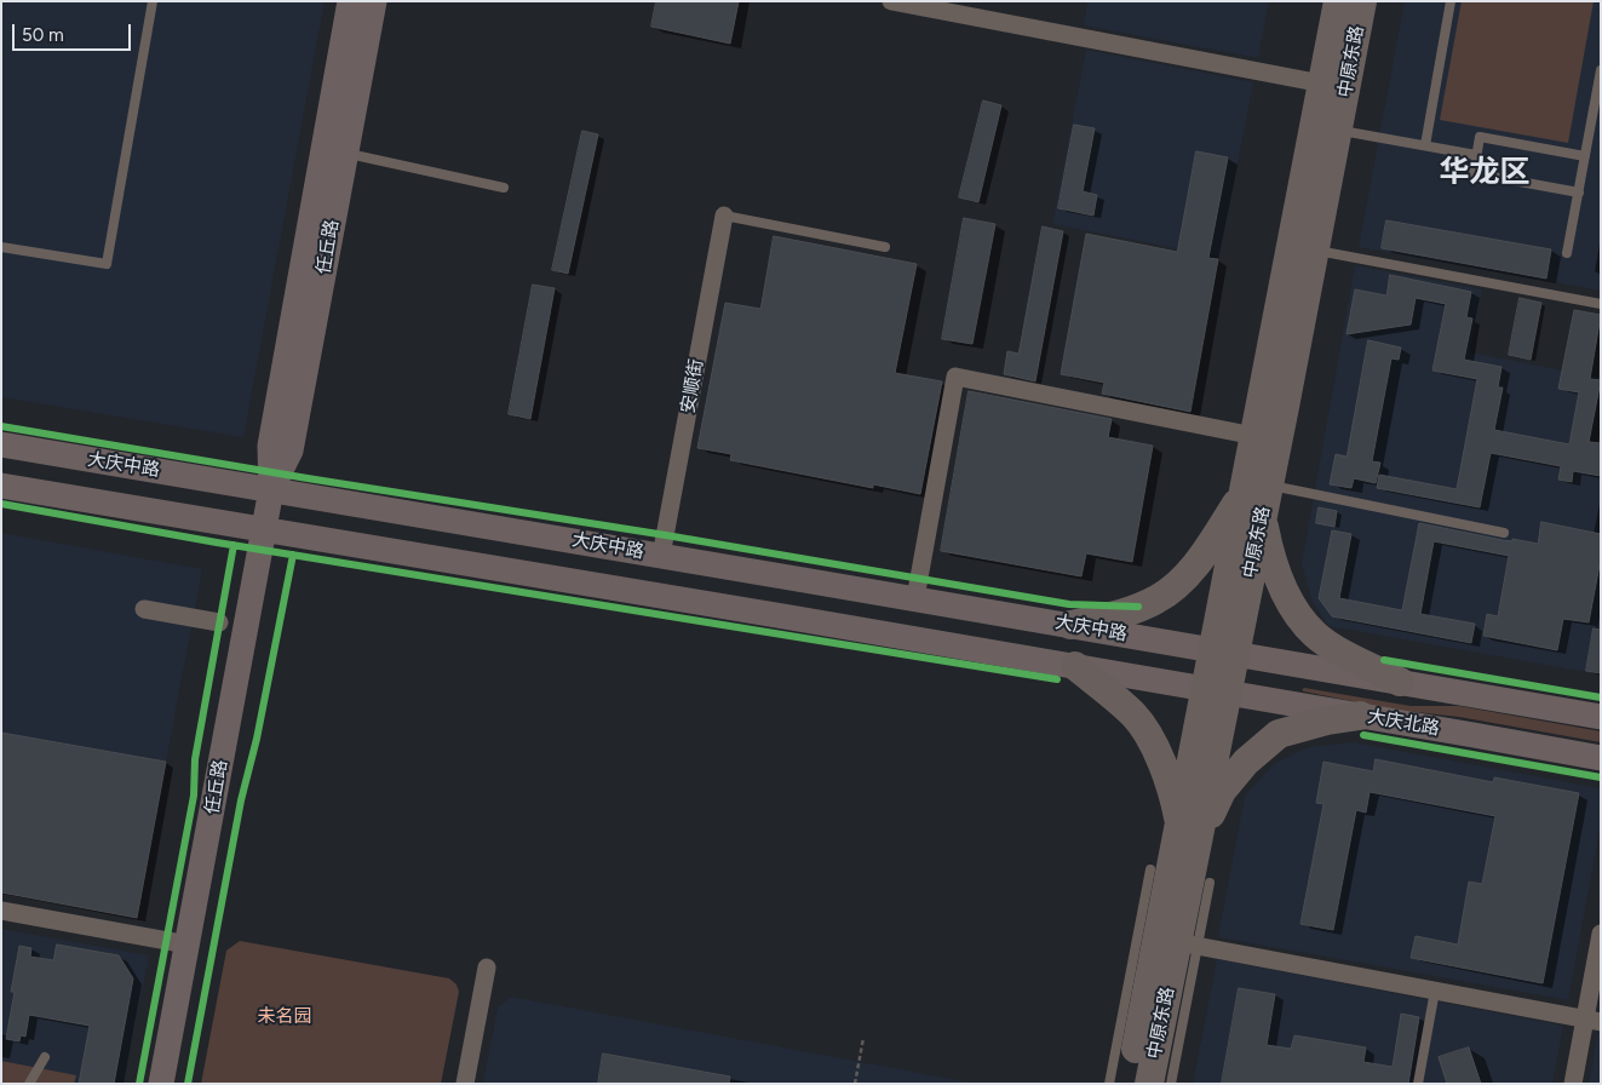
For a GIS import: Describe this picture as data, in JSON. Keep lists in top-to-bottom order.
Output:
{
  "streets": {
    "main road": [
      "中原东路",
      "任丘路",
      "大庆中路",
      "大庆北路"
    ],
    "street": ["安顺街"]
  },
  "crossings": [
    ["中原东路", "大庆中路"],
    ["中原东路", "大庆北路"],
    ["任丘路", "大庆中路"],
    ["安顺街", "大庆中路"]
  ],
  "districts": ["华龙区"],
  "parks": ["未名园"],
  "scale_bar": "50 m"
}
